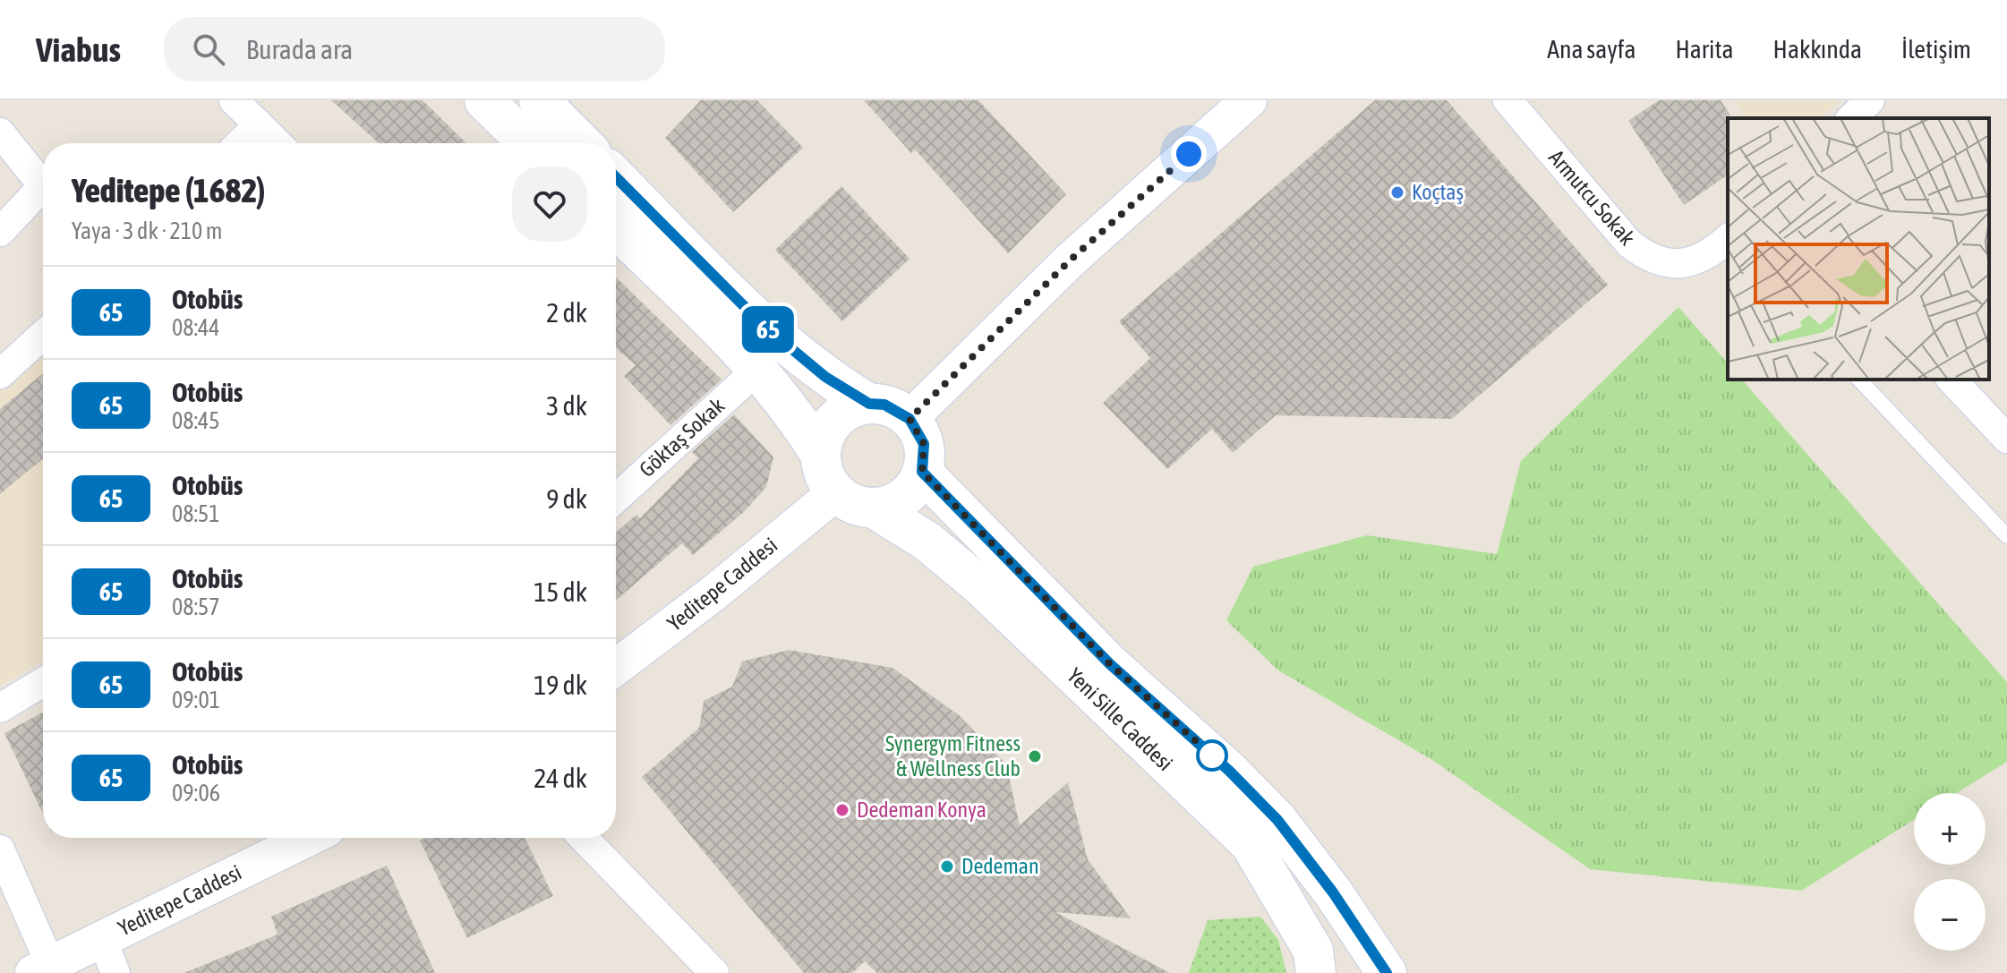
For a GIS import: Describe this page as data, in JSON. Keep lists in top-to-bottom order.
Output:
{
  "streets": {
    "main road": ["Yeni Sille Caddesi"],
    "street": ["Armutcu Sokak", "Göktaş Sokak", "Yeditepe Caddesi"]
  },
  "crossings": [
    ["Yeditepe Caddesi", "Yeni Sille Caddesi"]
  ],
  "places": [
    "Koçtaş",
    "Synergym Fitness & Wellness Club",
    "Dedeman Konya",
    "Dedeman"
  ],
  "lines": ["bus line 65"],
  "page": {
    "header": "Viabus",
    "search": "Burada ara",
    "nav": [
      "Ana sayfa",
      "Harita",
      "Hakkında",
      "İletişim"
    ],
    "on_map": "65",
    "heading": ["Yeditepe (1682)", "Yaya · 3 dk · 210 m"],
    "list": [
      {
        "mark": "65",
        "name": "Otobüs",
        "note": "08:44",
        "value": "2 dk"
      },
      {
        "mark": "65",
        "name": "Otobüs",
        "note": "08:45",
        "value": "3 dk"
      },
      {
        "mark": "65",
        "name": "Otobüs",
        "note": "08:51",
        "value": "9 dk"
      },
      {
        "mark": "65",
        "name": "Otobüs",
        "note": "08:57",
        "value": "15 dk"
      },
      {
        "mark": "65",
        "name": "Otobüs",
        "note": "09:01",
        "value": "19 dk"
      },
      {
        "mark": "65",
        "name": "Otobüs",
        "note": "09:06",
        "value": "24 dk"
      }
    ],
    "map_buttons": ["+", "−"]
  }
}
